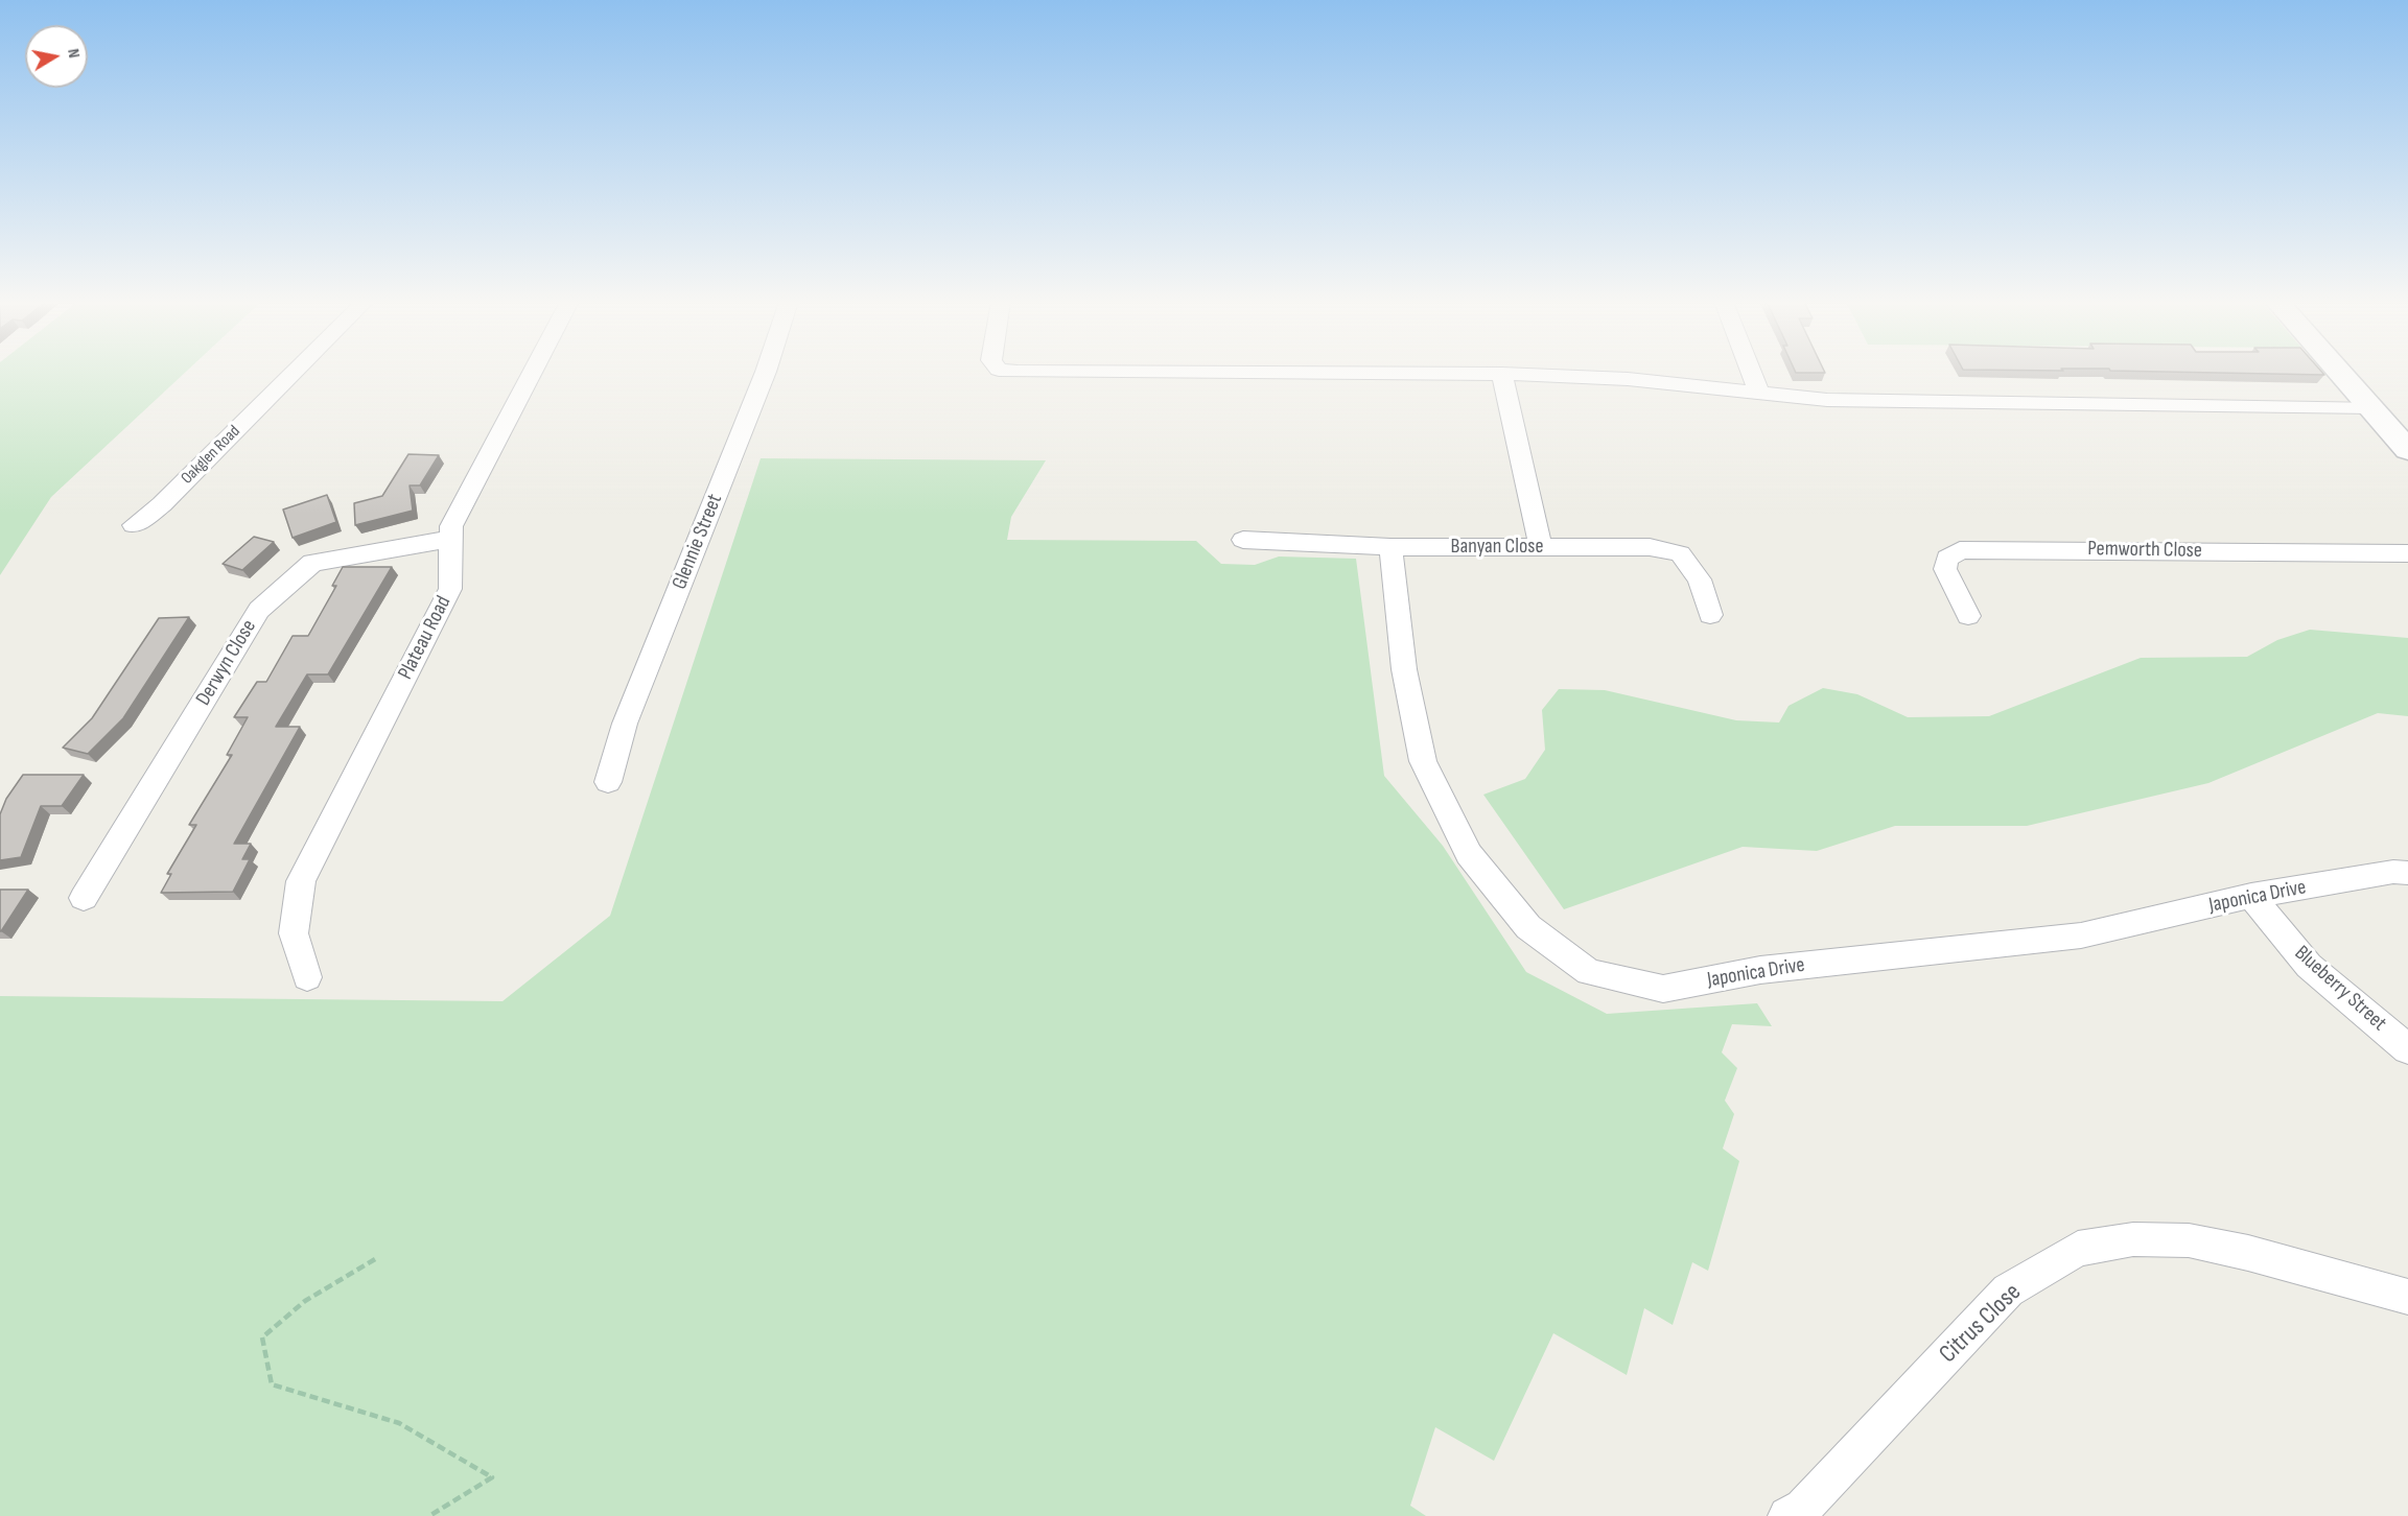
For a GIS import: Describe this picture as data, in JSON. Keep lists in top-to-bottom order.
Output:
{
  "streets": {
    "street": [
      "Oakglen Road",
      "Glennie Street",
      "Banyan Close",
      "Pemworth Close",
      "Plateau Road",
      "Derwyn Close",
      "Japonica Drive",
      "Blueberry Street",
      "Citrus Close"
    ]
  },
  "crossings": [
    ["Banyan Close", "Japonica Drive"],
    ["Plateau Road", "Derwyn Close"],
    ["Japonica Drive", "Blueberry Street"]
  ],
  "north": "right"
}
